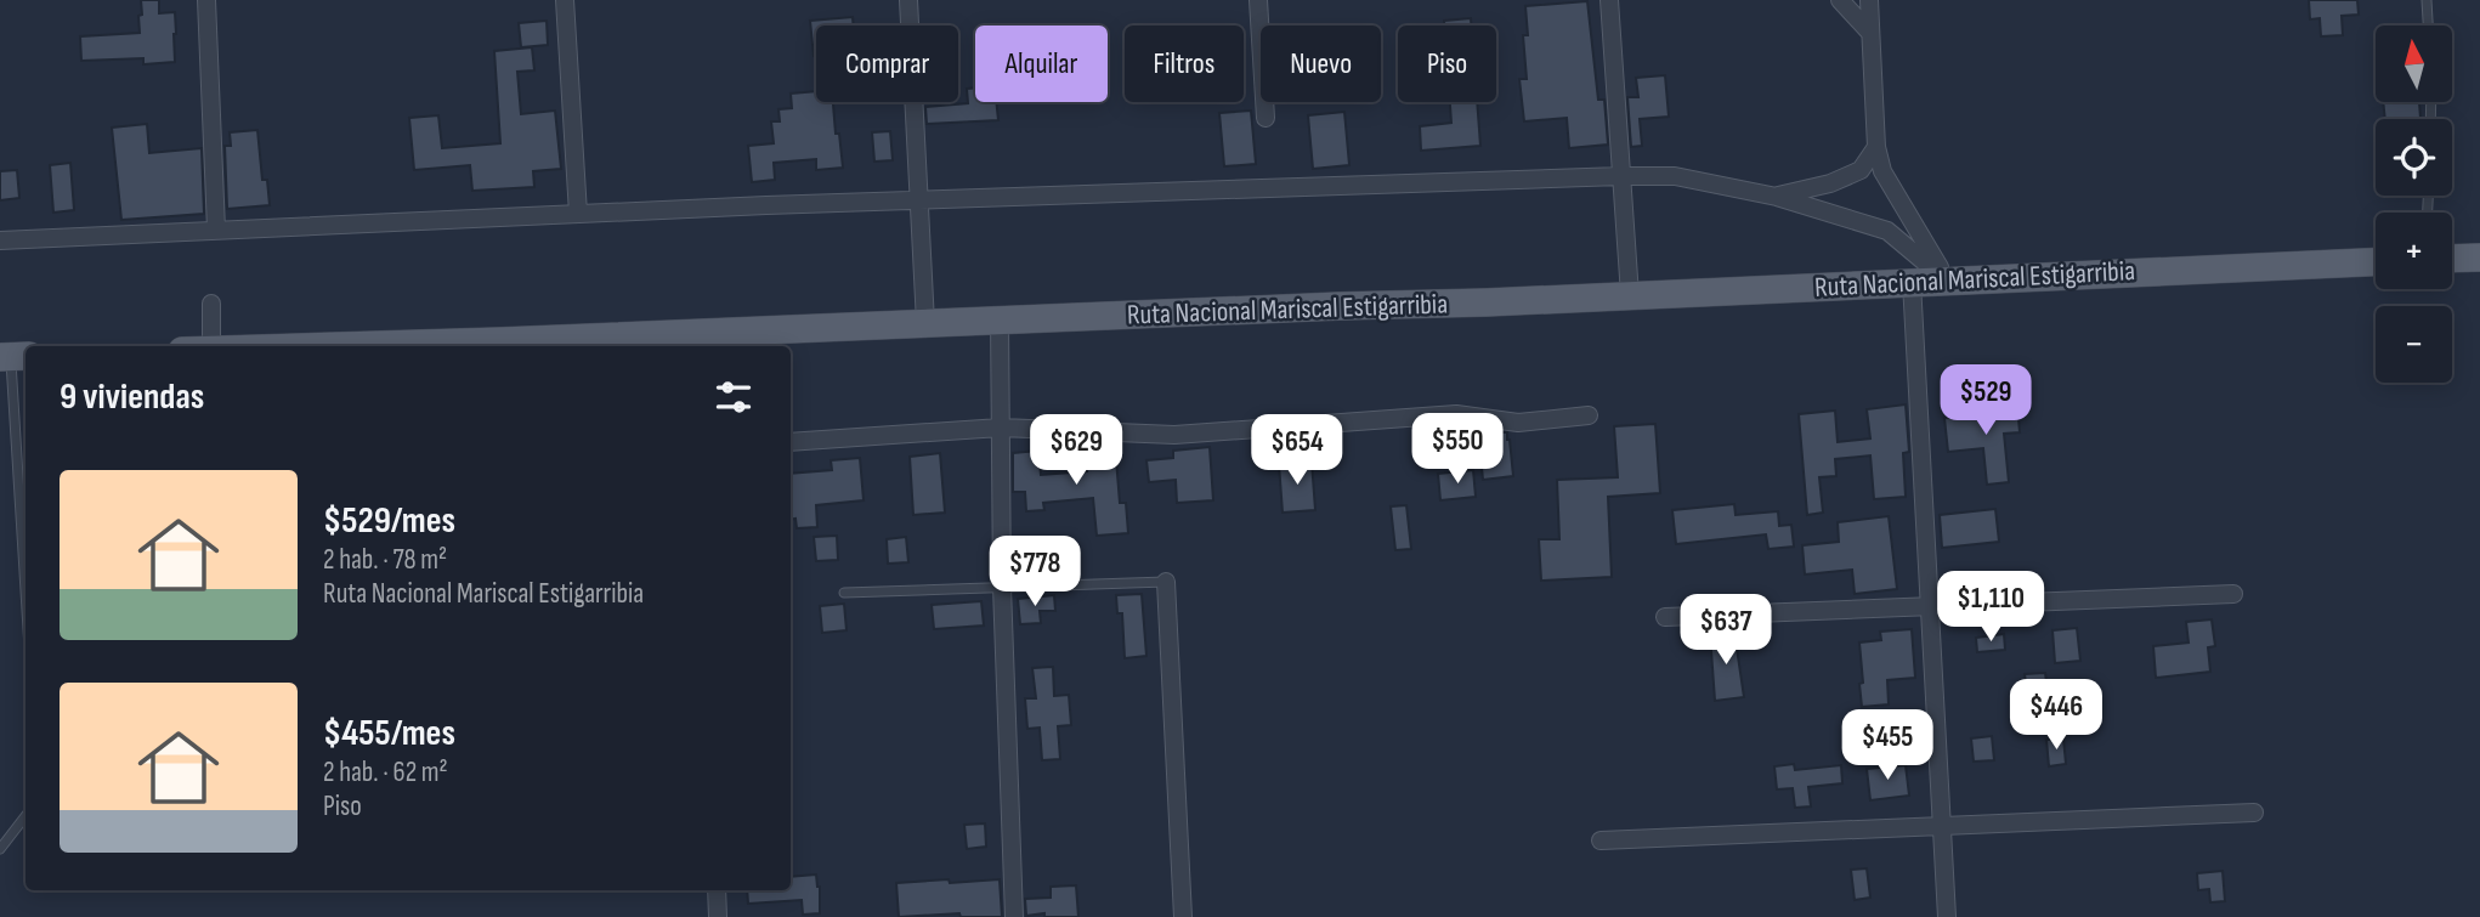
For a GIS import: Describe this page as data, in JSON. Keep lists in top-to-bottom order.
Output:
{
  "streets": {
    "main road": ["Ruta Nacional Mariscal Estigarribia"]
  },
  "north": "top",
  "page": {
    "map_buttons": ["+", "−"],
    "chip": [
      "Comprar",
      "Alquilar",
      "Filtros",
      "Nuevo",
      "Piso"
    ],
    "heading": "9 viviendas",
    "price": [
      "$529",
      "$550",
      "$629",
      "$654",
      "$778",
      "$1,110",
      "$637",
      "$446",
      "$455"
    ],
    "list": [
      {
        "name": "$529/mes",
        "note": "2 hab. · 78 m² · Ruta Nacional Mariscal Estigarribia"
      },
      {
        "name": "$455/mes",
        "note": "2 hab. · 62 m² · Piso"
      }
    ]
  }
}
